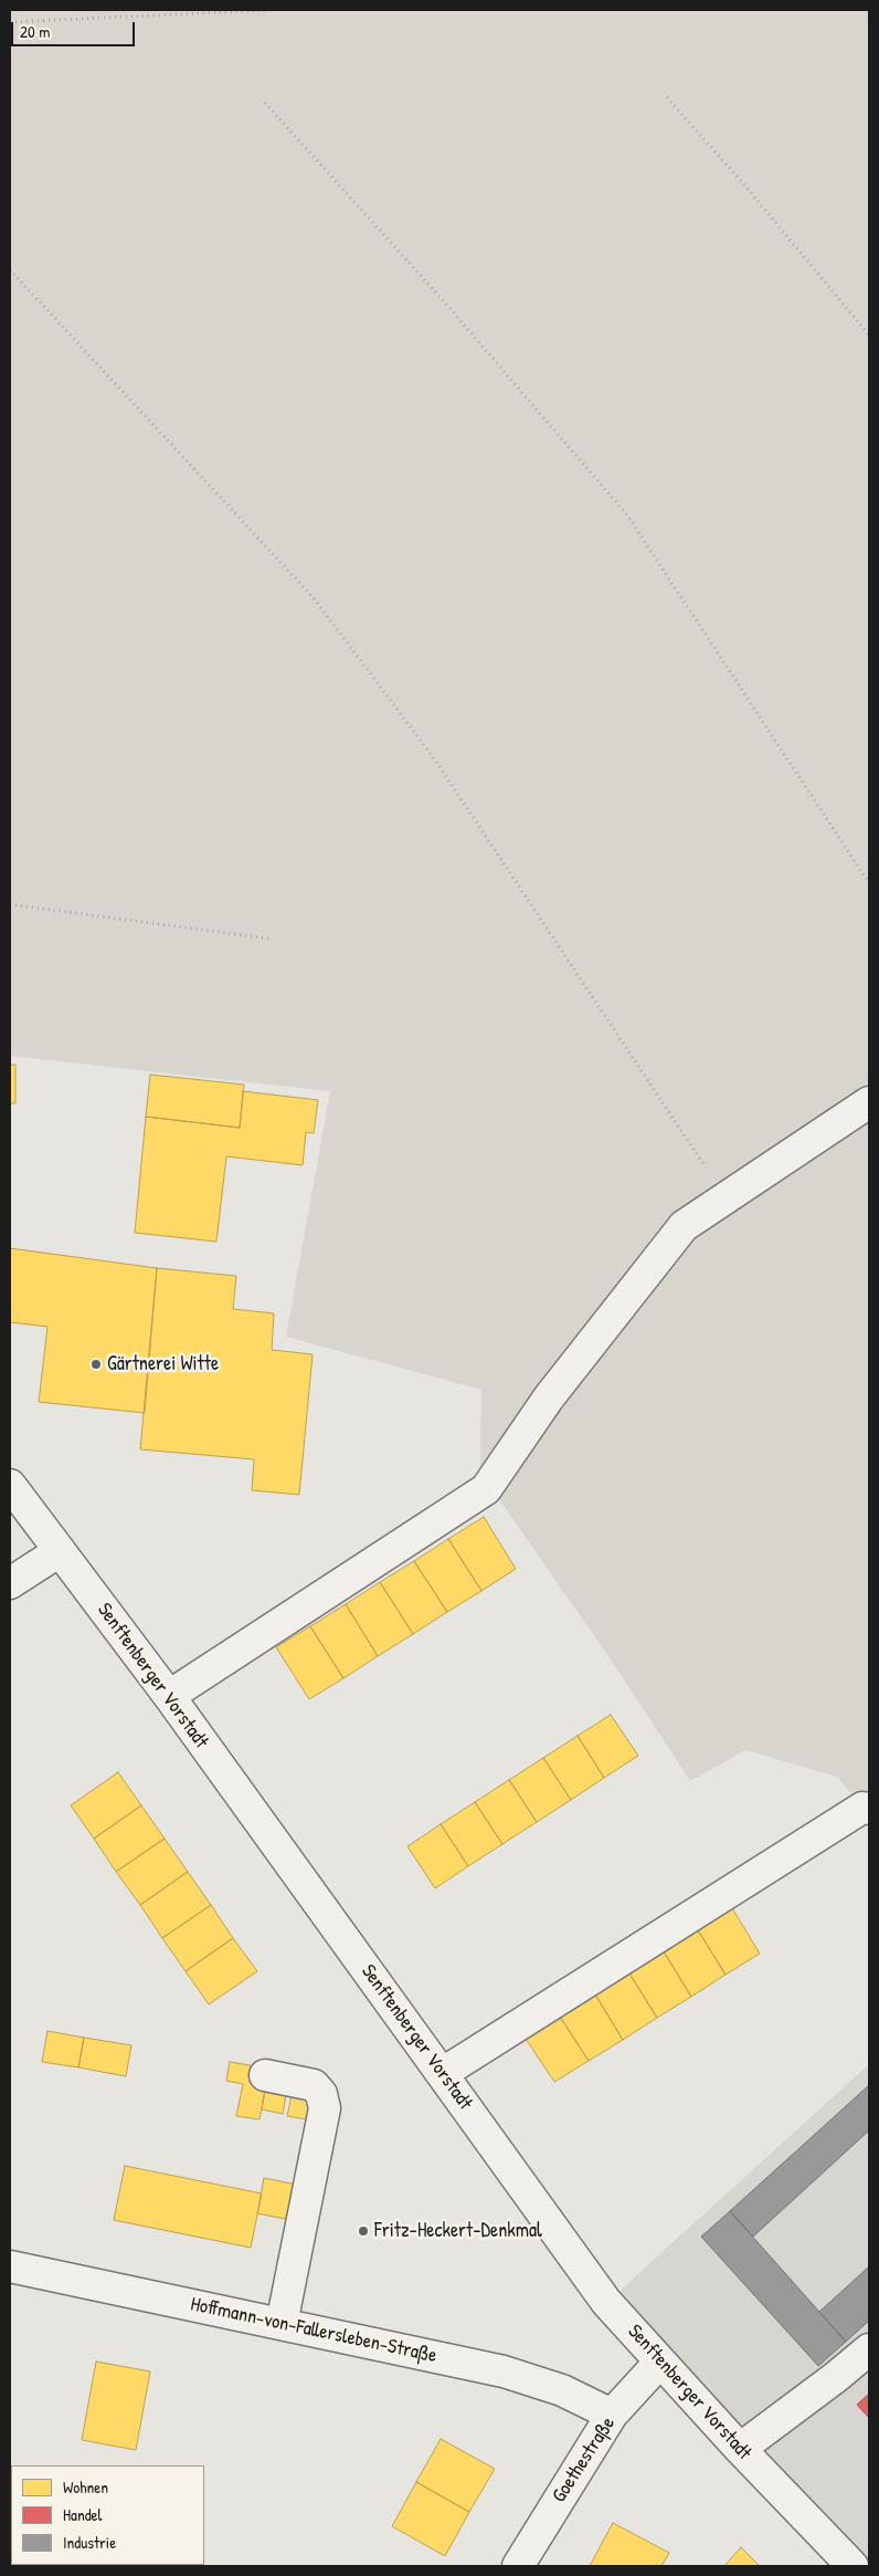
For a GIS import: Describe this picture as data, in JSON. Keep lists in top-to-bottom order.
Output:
{
  "streets": {
    "street": ["Senftenberger Vorstadt", "Hoffmann-von-Fallersleben-Straße", "Goethestraße"]
  },
  "crossings": [
    ["Senftenberger Vorstadt", "Goethestraße"],
    ["Hoffmann-von-Fallersleben-Straße", "Goethestraße"]
  ],
  "places": ["Gärtnerei Witte", "Fritz-Heckert-Denkmal"],
  "legend": ["Wohnen", "Handel", "Industrie"],
  "scale_bar": "20 m"
}
